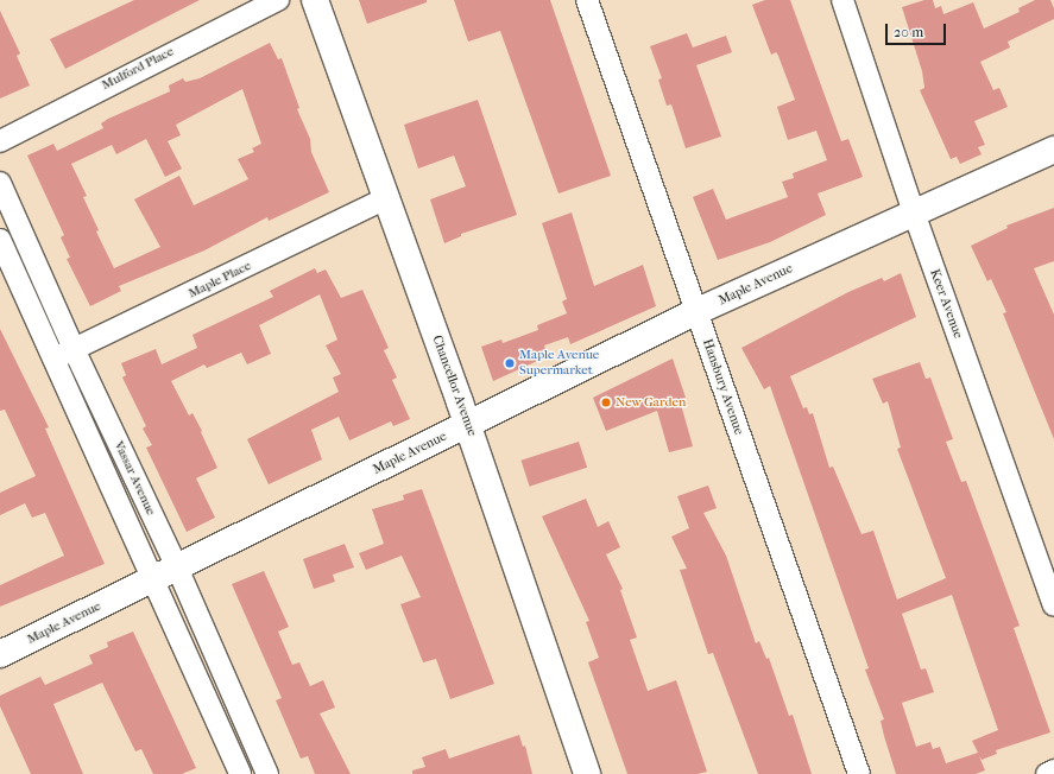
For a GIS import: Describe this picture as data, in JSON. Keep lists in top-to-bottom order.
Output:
{
  "streets": {
    "street": [
      "Mulford Place",
      "Maple Place",
      "Maple Avenue",
      "Keer Avenue",
      "Chancellor Avenue",
      "Hansbury Avenue",
      "Vassar Avenue"
    ]
  },
  "crossings": [
    ["Maple Place", "Chancellor Avenue"],
    ["Maple Place", "Vassar Avenue"],
    ["Maple Avenue", "Keer Avenue"],
    ["Maple Avenue", "Chancellor Avenue"],
    ["Maple Avenue", "Hansbury Avenue"],
    ["Maple Avenue", "Vassar Avenue"]
  ],
  "places": ["Maple Avenue Supermarket", "New Garden"],
  "scale_bar": "20 m"
}
